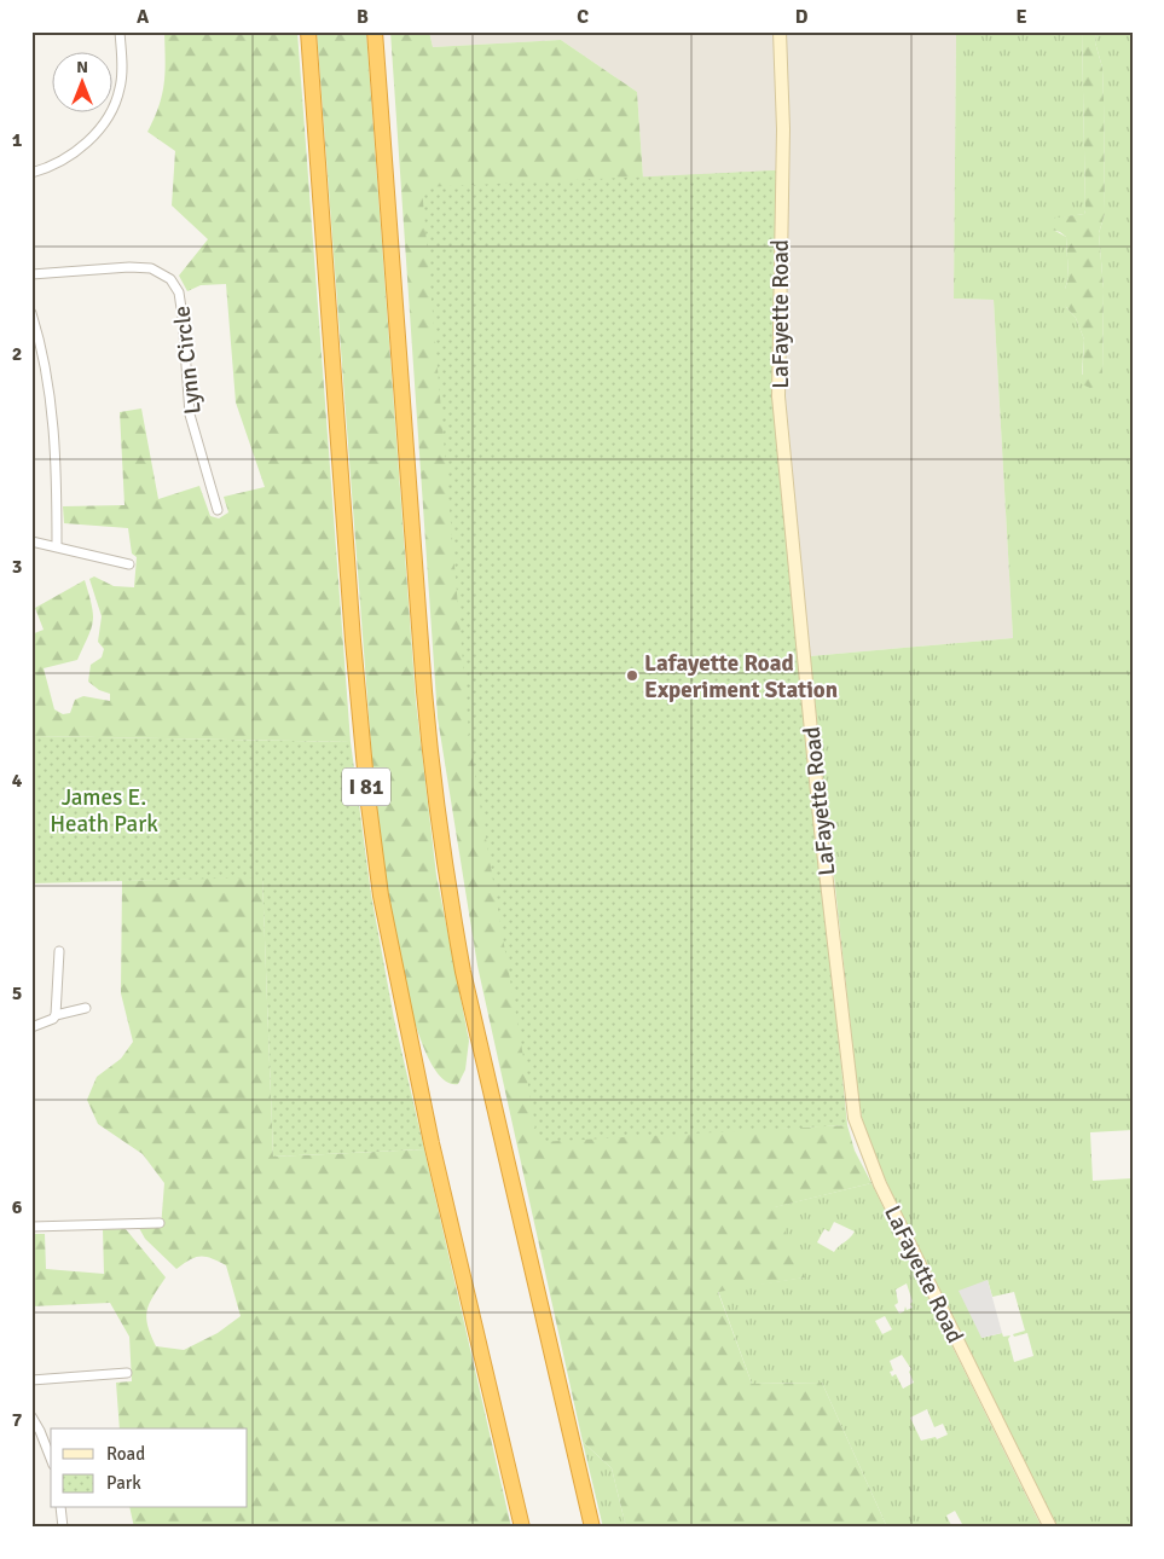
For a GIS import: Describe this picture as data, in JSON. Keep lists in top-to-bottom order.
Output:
{
  "streets": {
    "highway": ["I 81"],
    "street": ["LaFayette Road", "Lynn Circle"]
  },
  "parks": ["James E. Heath Park"],
  "places": ["Lafayette Road Experiment Station"],
  "legend": ["Road", "Park"],
  "north": "top",
  "grid": {
    "columns": [
      "A",
      "B",
      "C",
      "D",
      "E"
    ],
    "rows": [
      "1",
      "2",
      "3",
      "4",
      "5",
      "6",
      "7"
    ]
  }
}
